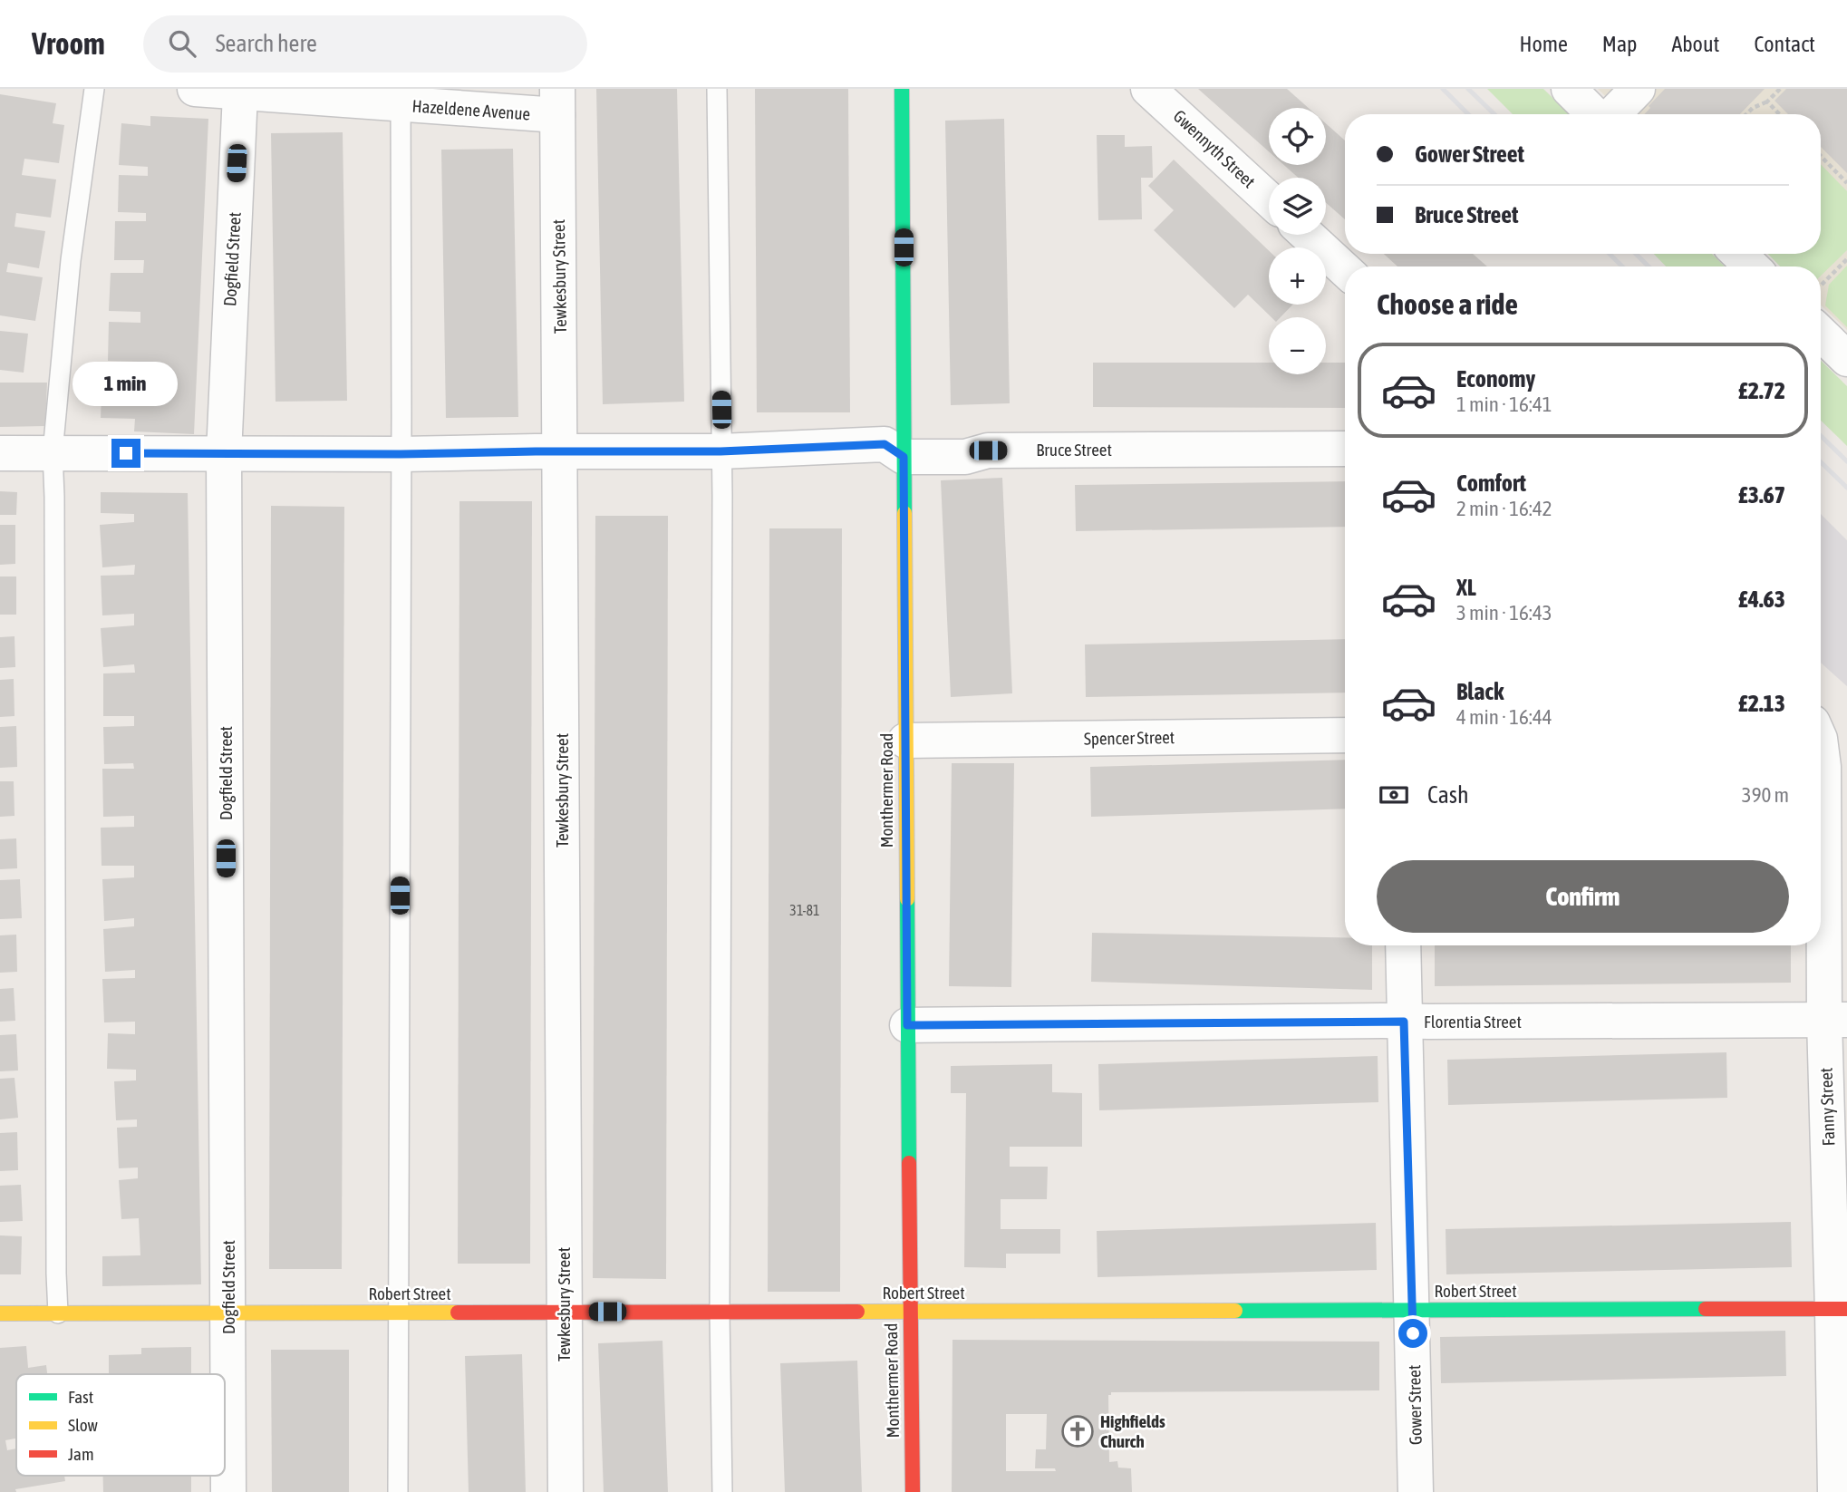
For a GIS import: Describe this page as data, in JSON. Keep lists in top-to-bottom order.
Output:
{
  "streets": {
    "street": [
      "Hazeldene Avenue",
      "Gwennyth Street",
      "Dogfield Street",
      "Tewkesbury Street",
      "Bruce Street",
      "Spencer Street",
      "Monthermer Road",
      "Florentia Street",
      "Fanny Street",
      "Robert Street",
      "Gower Street"
    ]
  },
  "crossings": [
    ["Hazeldene Avenue", "Dogfield Street"],
    ["Hazeldene Avenue", "Tewkesbury Street"],
    ["Dogfield Street", "Bruce Street"],
    ["Dogfield Street", "Robert Street"],
    ["Tewkesbury Street", "Bruce Street"],
    ["Tewkesbury Street", "Robert Street"],
    ["Bruce Street", "Monthermer Road"],
    ["Spencer Street", "Monthermer Road"],
    ["Monthermer Road", "Florentia Street"],
    ["Monthermer Road", "Robert Street"],
    ["Florentia Street", "Fanny Street"],
    ["Florentia Street", "Gower Street"],
    ["Fanny Street", "Robert Street"],
    ["Robert Street", "Gower Street"]
  ],
  "places": {
    "church": ["Highfields Church"]
  },
  "house_numbers": ["31-81"],
  "legend": ["Fast", "Slow", "Jam"],
  "page": {
    "header": "Vroom",
    "search": "Search here",
    "nav": [
      "Home",
      "Map",
      "About",
      "Contact"
    ],
    "map_buttons": ["+", "−"],
    "banner": ["Gower Street", "Bruce Street"],
    "heading": "Choose a ride",
    "list": [
      {
        "name": "Economy",
        "note": "1 min · 16:41",
        "value": "£2.72"
      },
      {
        "name": "Comfort",
        "note": "2 min · 16:42",
        "value": "£3.67"
      },
      {
        "name": "XL",
        "note": "3 min · 16:43",
        "value": "£4.63"
      },
      {
        "name": "Black",
        "note": "4 min · 16:44",
        "value": "£2.13"
      }
    ],
    "bubble": "1 min",
    "pay": ["Cash", "390 m"],
    "buttons": "Confirm"
  }
}
